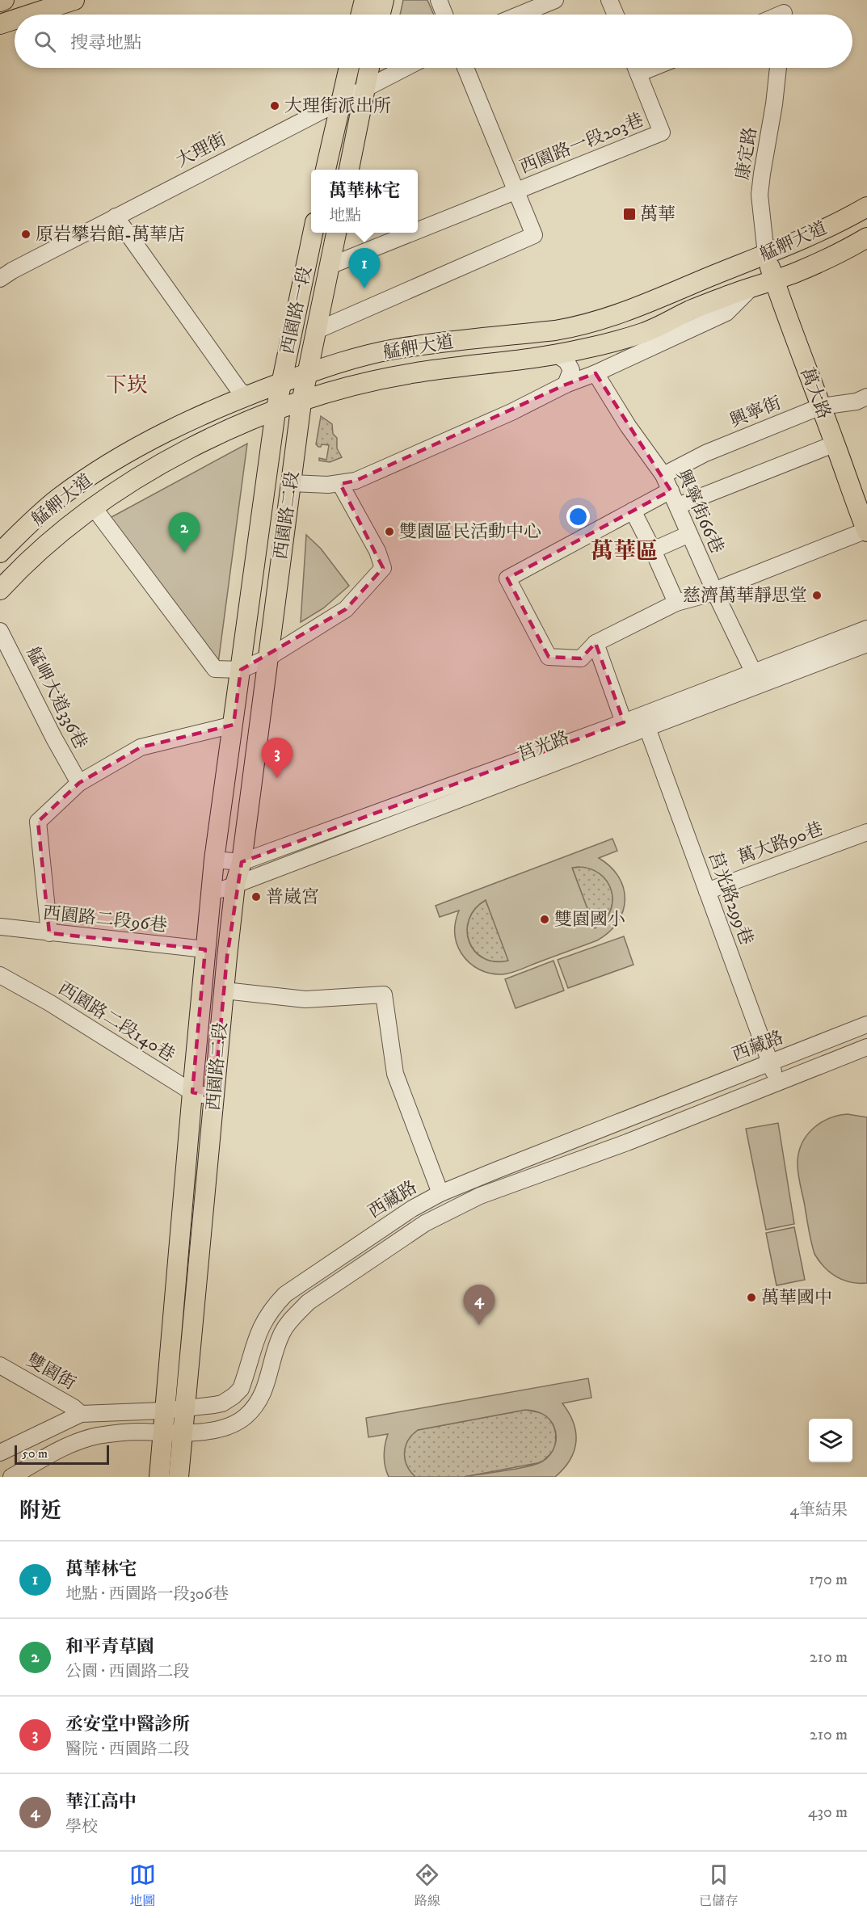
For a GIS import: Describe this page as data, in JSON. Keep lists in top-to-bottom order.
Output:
{
  "streets": {
    "main road": [
      "艋舺大道",
      "西園路一段",
      "萬大路",
      "西園路二段"
    ],
    "street": [
      "西園路一段203巷",
      "大理街",
      "康定路",
      "興寧街",
      "興寧街66巷",
      "艋岬大道336巷",
      "莒光路",
      "萬大路90巷",
      "莒光路299巷",
      "西園路二段96巷",
      "西園路二段140巷",
      "西藏路",
      "雙園街"
    ]
  },
  "crossings": [
    ["西園路一段203巷", "西園路一段"],
    ["康定路", "艋舺大道"],
    ["康定路", "萬大路"],
    ["艋舺大道", "西園路一段"],
    ["艋舺大道", "萬大路"],
    ["艋舺大道", "興寧街66巷"],
    ["艋舺大道", "西園路二段"],
    ["西園路一段", "西園路二段"],
    ["萬大路", "興寧街"],
    ["興寧街", "興寧街66巷"],
    ["興寧街66巷", "莒光路"],
    ["西園路二段", "莒光路"],
    ["西園路二段", "西園路二段96巷"],
    ["西園路二段", "西園路二段140巷"],
    ["西園路二段", "西藏路"],
    ["莒光路", "莒光路299巷"],
    ["萬大路90巷", "莒光路299巷"],
    ["莒光路299巷", "西藏路"],
    ["西藏路", "雙園街"]
  ],
  "districts": ["下崁", "萬華區"],
  "places": {
    "other": [
      "大理街派出所",
      "原岩攀岩館-萬華店",
      "雙園區民活動中心",
      "慈濟萬華靜思堂",
      "普崴宮",
      "雙園國小",
      "萬華國中"
    ],
    "transit": ["萬華"]
  },
  "scale_bar": "50 m",
  "page": {
    "search": "搜尋地點",
    "popup": ["萬華林宅", "地點"],
    "pins": [
      "1",
      "2",
      "3",
      "4"
    ],
    "scale": "50 m",
    "heading": ["附近", "4筆結果"],
    "list": [
      {
        "mark": "1",
        "name": "萬華林宅",
        "note": "地點 · 西園路一段306巷",
        "value": "170 m"
      },
      {
        "mark": "2",
        "name": "和平青草園",
        "note": "公園 · 西園路二段",
        "value": "210 m"
      },
      {
        "mark": "3",
        "name": "丞安堂中醫診所",
        "note": "醫院 · 西園路二段",
        "value": "210 m"
      },
      {
        "mark": "4",
        "name": "華江高中",
        "note": "學校",
        "value": "430 m"
      }
    ],
    "nav": ["地圖", "路線", "已儲存"]
  }
}
